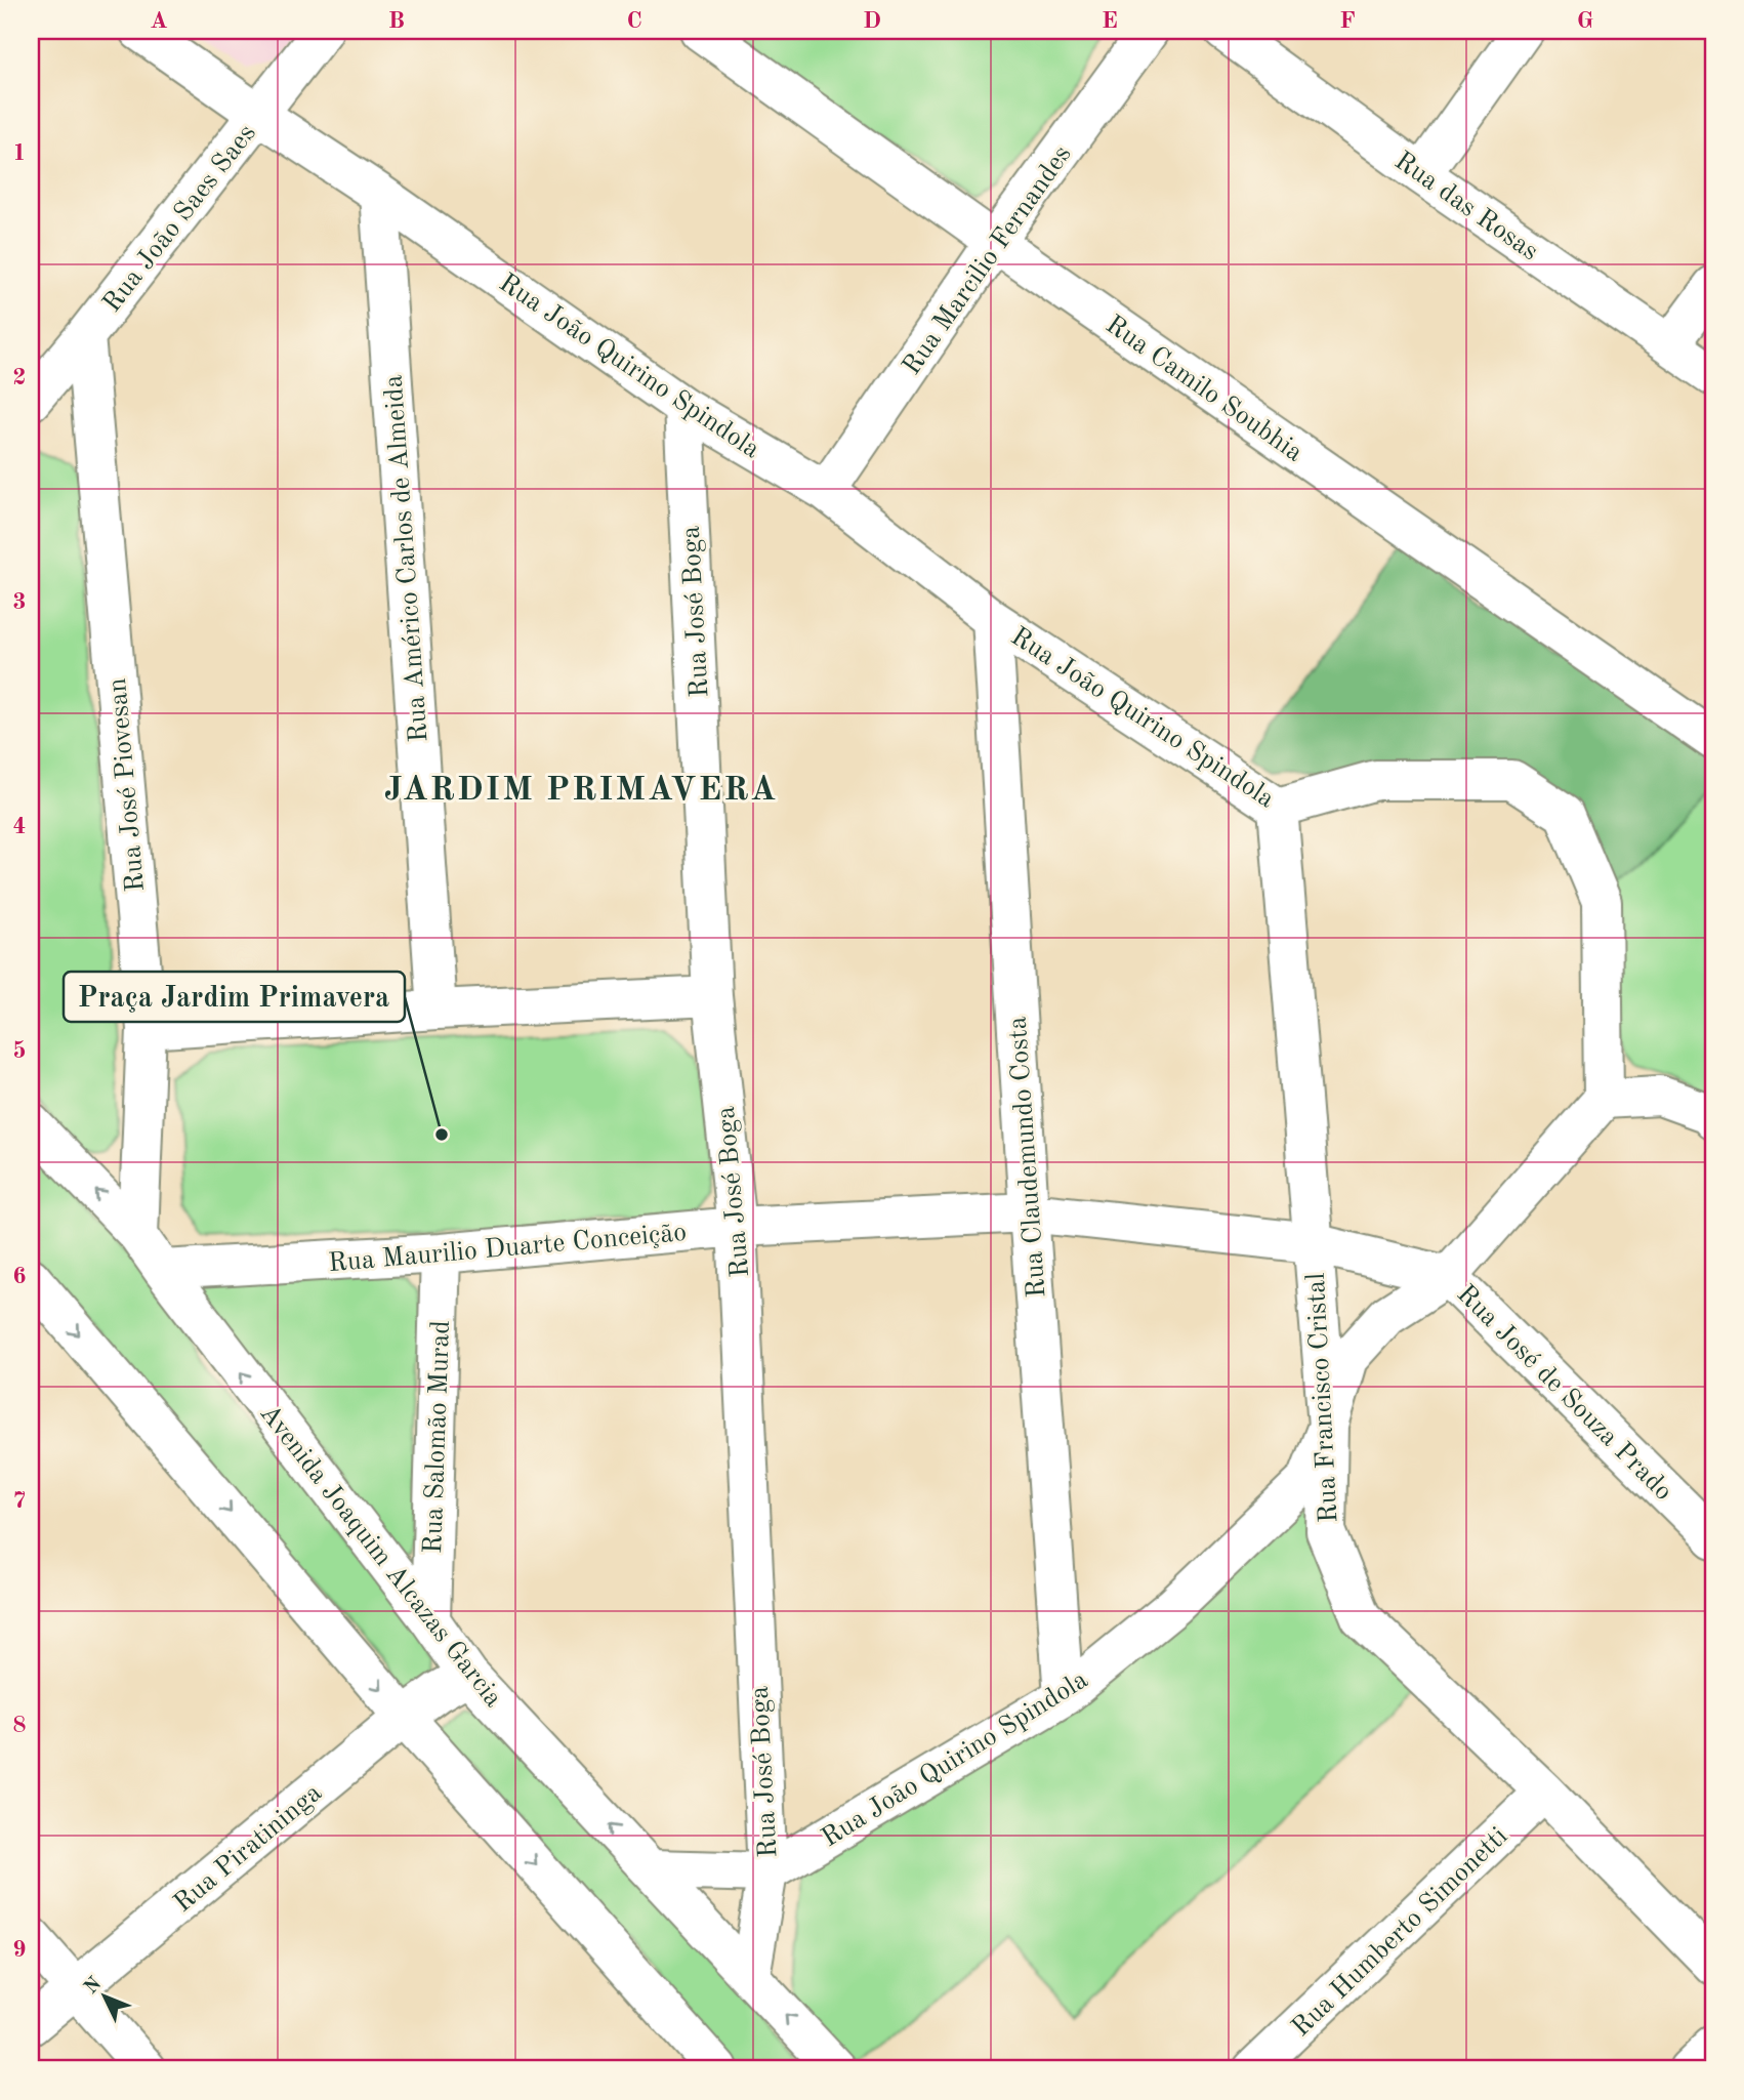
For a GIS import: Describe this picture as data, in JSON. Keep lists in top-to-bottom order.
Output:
{
  "streets": {
    "street": [
      "Rua das Rosas",
      "Rua João Saes Saes",
      "Rua Marcilio Fernandes",
      "Rua João Quirino Spindola",
      "Rua Camilo Soubhia",
      "Rua Américo Carlos de Almeida",
      "Rua José Boga",
      "Rua José Piovesan",
      "Rua Claudemundo Costa",
      "Rua Maurilio Duarte Conceição",
      "Rua José de Souza Prado",
      "Rua Francisco Cristal",
      "Rua Salomão Murad",
      "Avenida Joaquim Alcazas Garcia",
      "Rua Piratininga",
      "Rua Humberto Simonetti"
    ]
  },
  "crossings": [
    ["Rua João Saes Saes", "Rua João Quirino Spindola"],
    ["Rua João Saes Saes", "Rua José Piovesan"],
    ["Rua Marcilio Fernandes", "Rua João Quirino Spindola"],
    ["Rua Marcilio Fernandes", "Rua Camilo Soubhia"],
    ["Rua João Quirino Spindola", "Rua Américo Carlos de Almeida"],
    ["Rua João Quirino Spindola", "Rua José Boga"],
    ["Rua João Quirino Spindola", "Rua Claudemundo Costa"],
    ["Rua João Quirino Spindola", "Rua Maurilio Duarte Conceição"],
    ["Rua João Quirino Spindola", "Rua José de Souza Prado"],
    ["Rua João Quirino Spindola", "Rua Francisco Cristal"],
    ["Rua José Boga", "Rua Maurilio Duarte Conceição"],
    ["Rua José Boga", "Avenida Joaquim Alcazas Garcia"],
    ["Rua José Piovesan", "Avenida Joaquim Alcazas Garcia"],
    ["Rua Claudemundo Costa", "Rua Maurilio Duarte Conceição"],
    ["Rua Maurilio Duarte Conceição", "Rua José de Souza Prado"],
    ["Rua Maurilio Duarte Conceição", "Rua Francisco Cristal"],
    ["Rua Maurilio Duarte Conceição", "Rua Salomão Murad"],
    ["Rua Maurilio Duarte Conceição", "Avenida Joaquim Alcazas Garcia"],
    ["Rua Francisco Cristal", "Rua Humberto Simonetti"],
    ["Rua Salomão Murad", "Avenida Joaquim Alcazas Garcia"],
    ["Avenida Joaquim Alcazas Garcia", "Rua Piratininga"]
  ],
  "districts": ["JARDIM PRIMAVERA"],
  "places": ["Praça Jardim Primavera"],
  "north": "top left",
  "grid": {
    "columns": [
      "A",
      "B",
      "C",
      "D",
      "E",
      "F",
      "G"
    ],
    "rows": [
      "1",
      "2",
      "3",
      "4",
      "5",
      "6",
      "7",
      "8",
      "9"
    ]
  }
}
